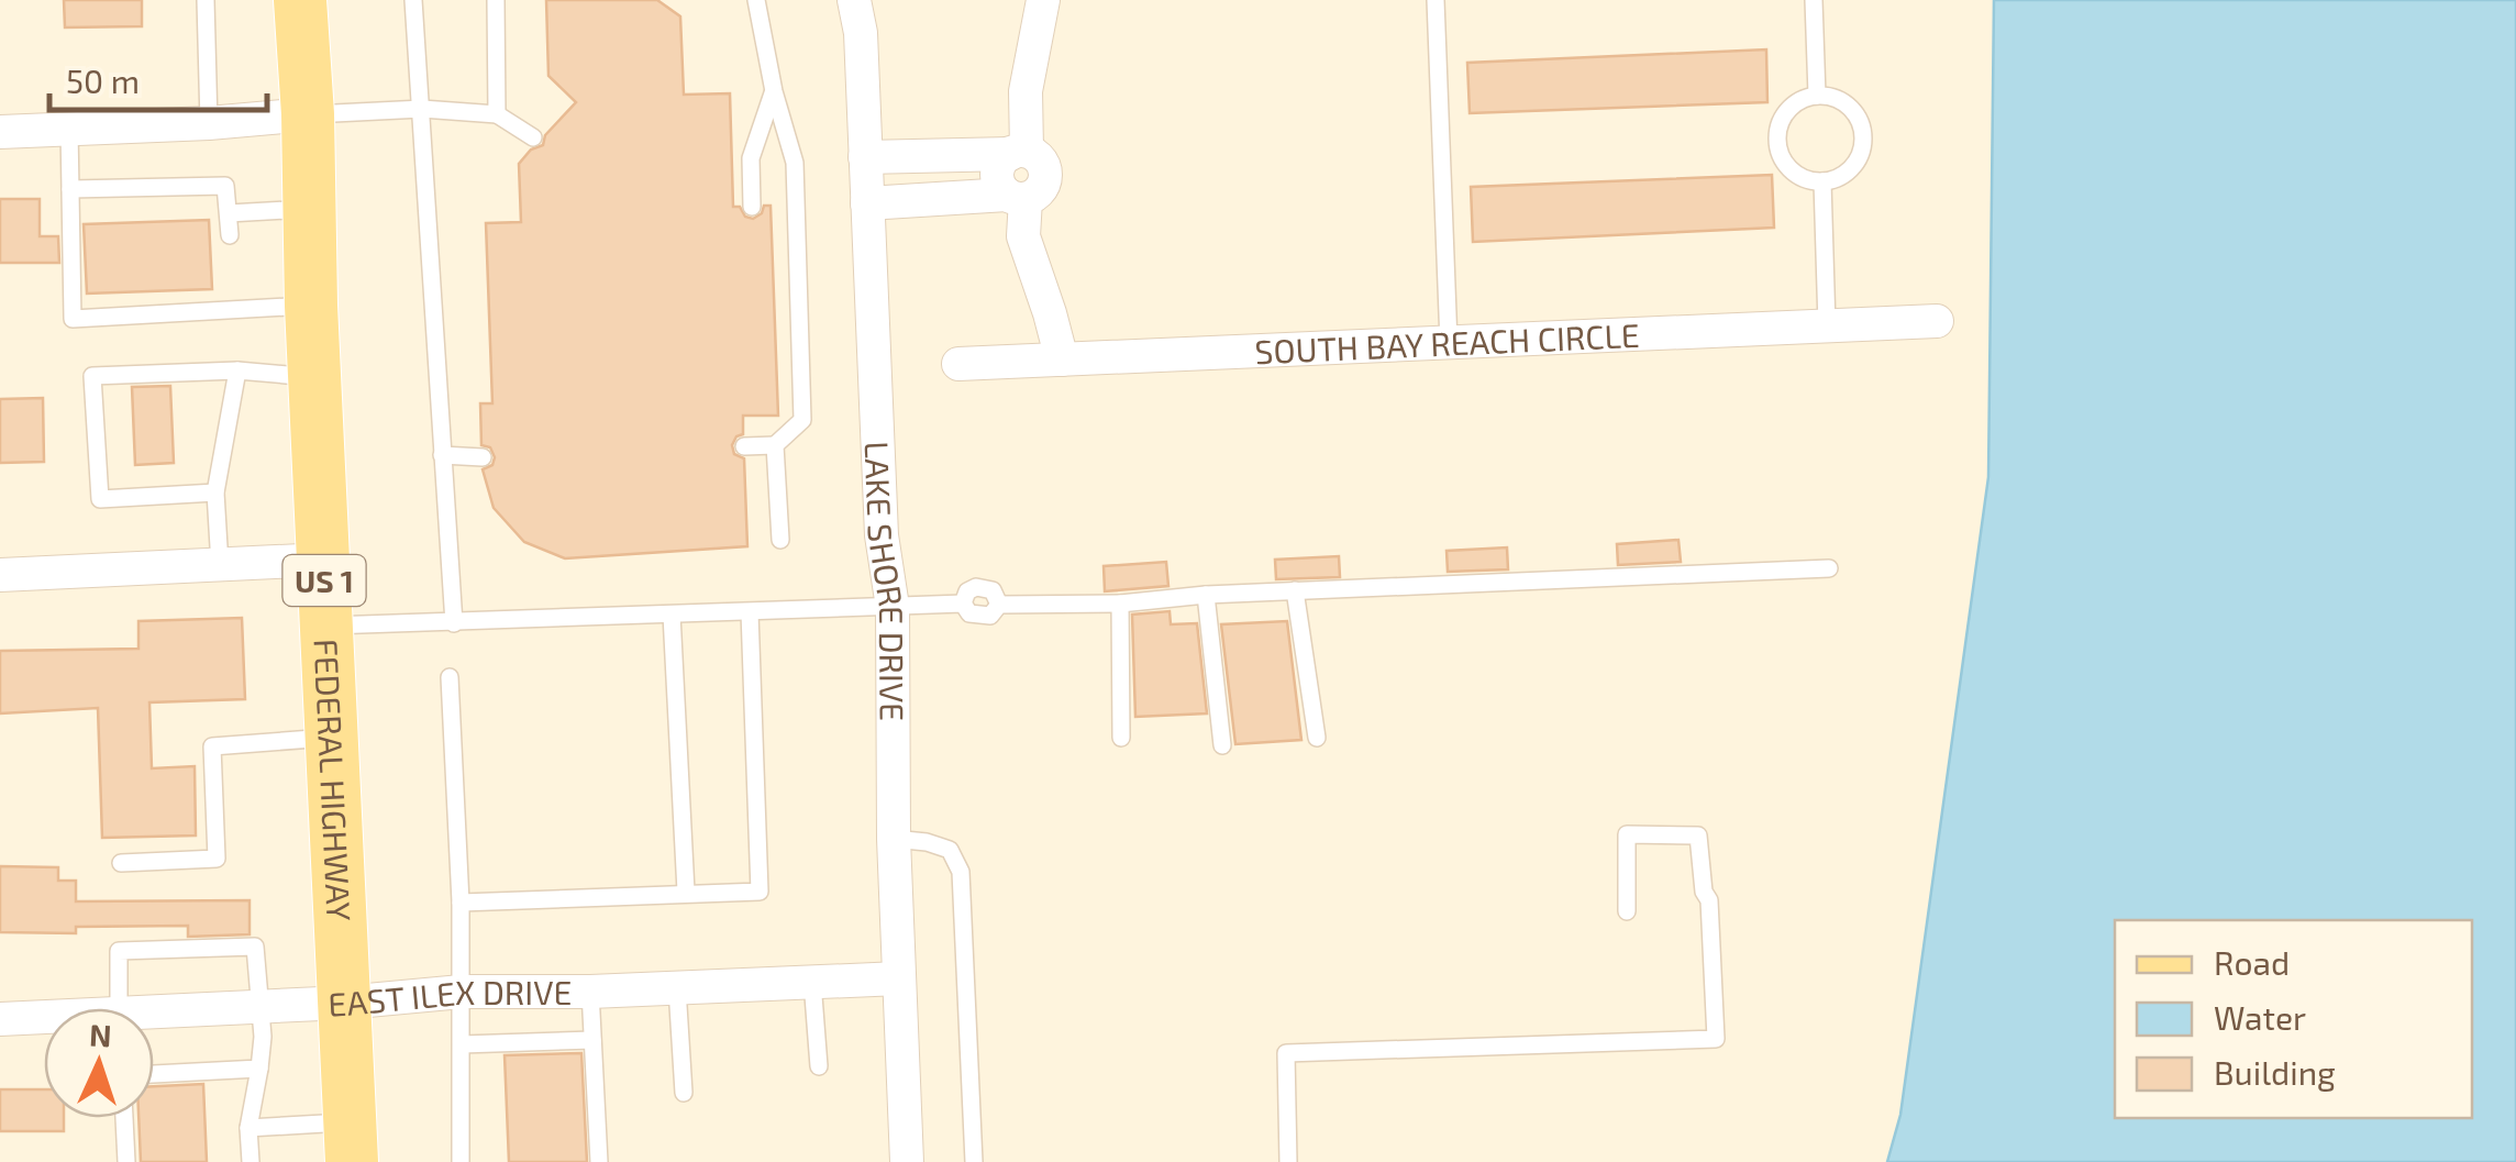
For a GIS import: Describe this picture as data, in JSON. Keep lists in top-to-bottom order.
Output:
{
  "streets": {
    "main road": ["US 1", "FEDERAL HIGHWAY"],
    "street": ["SOUTH BAY REACH CIRCLE", "LAKE SHORE DRIVE", "EAST ILEX DRIVE"]
  },
  "crossings": [
    ["LAKE SHORE DRIVE", "EAST ILEX DRIVE"],
    ["FEDERAL HIGHWAY", "EAST ILEX DRIVE"]
  ],
  "legend": ["Road", "Water", "Building"],
  "scale_bar": "50 m",
  "north": "top"
}
